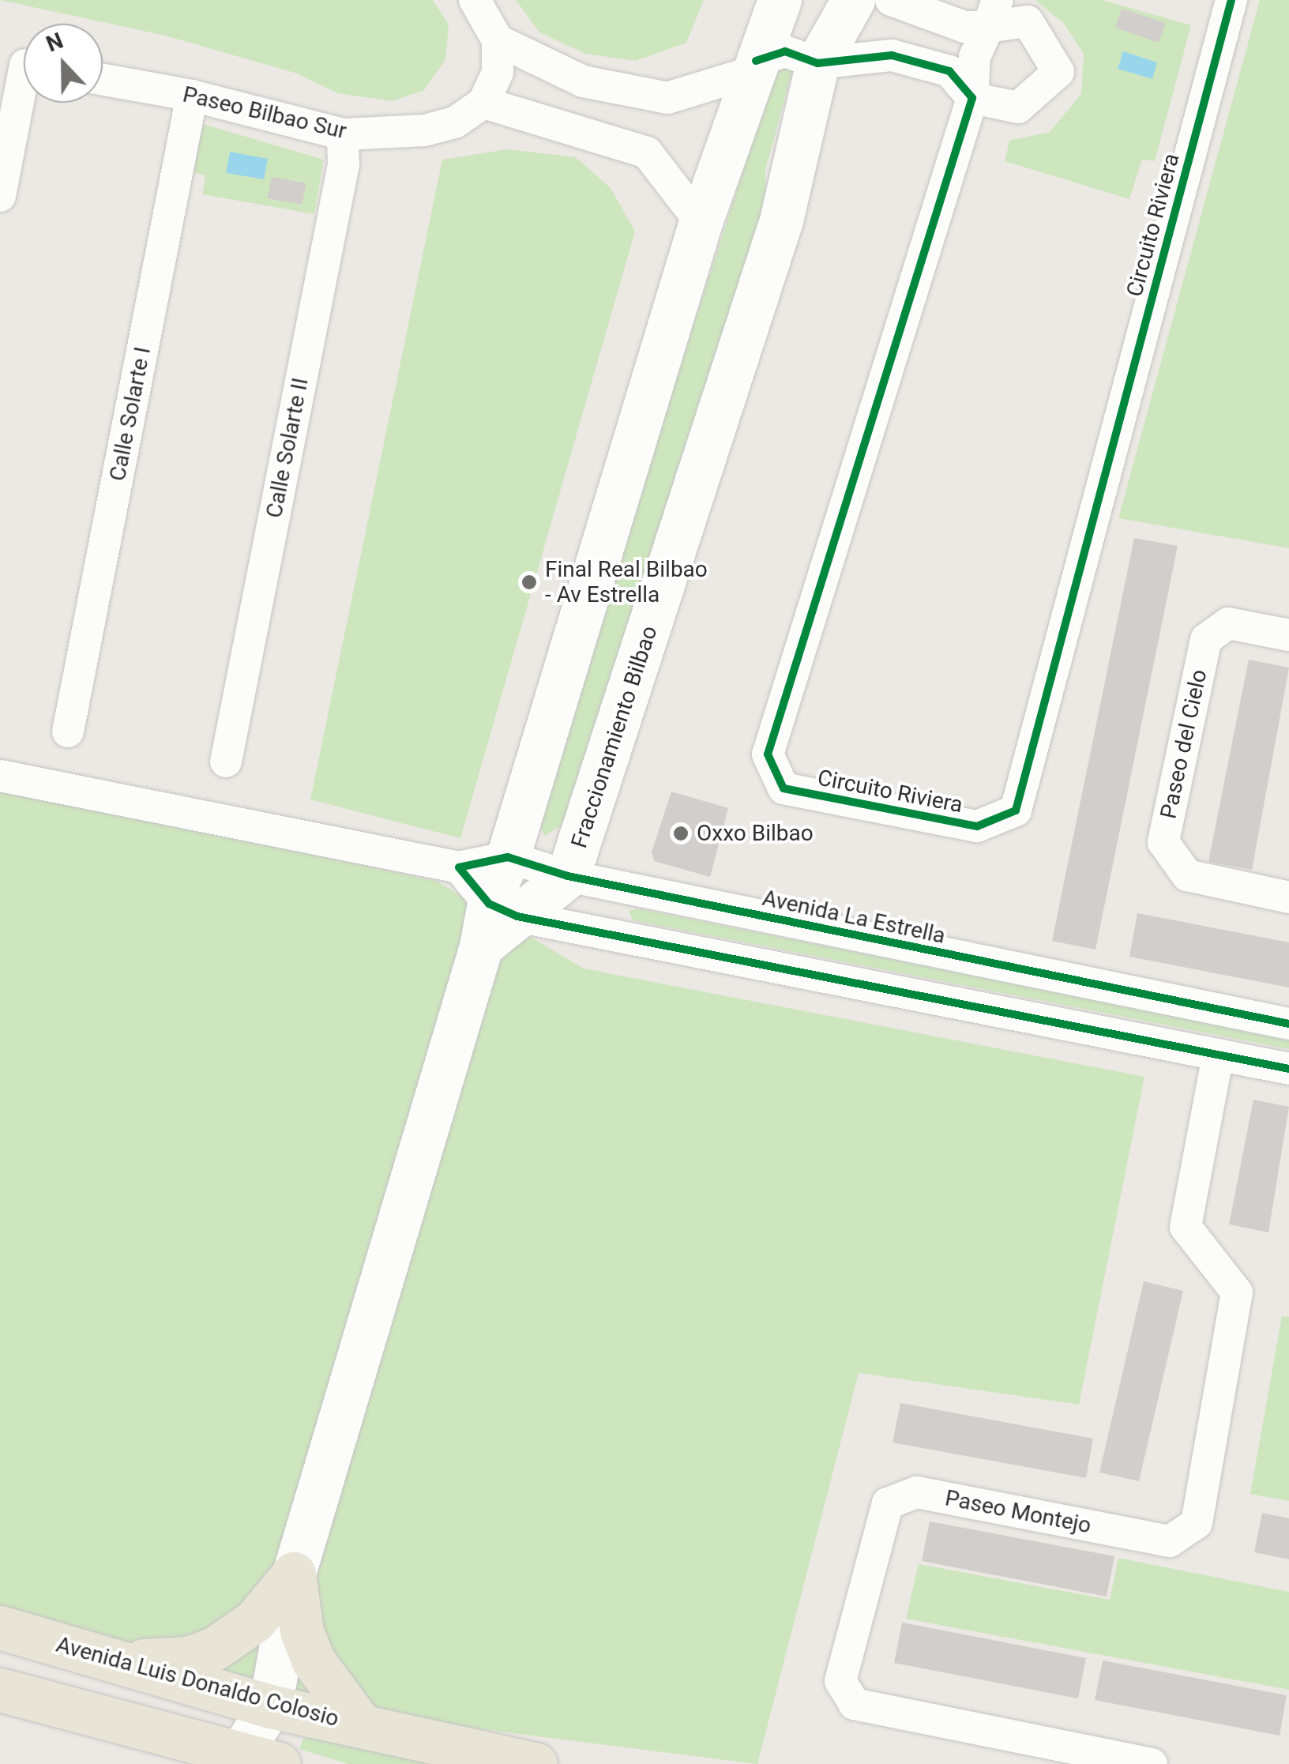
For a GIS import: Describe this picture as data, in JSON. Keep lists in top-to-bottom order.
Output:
{
  "streets": {
    "main road": ["Fraccionamiento Bilbao", "Avenida Luis Donaldo Colosio"],
    "street": [
      "Paseo Bilbao Sur",
      "Circuito Riviera",
      "Calle Solarte I",
      "Calle Solarte II",
      "Paseo del Cielo",
      "Avenida La Estrella",
      "Paseo Montejo"
    ]
  },
  "crossings": [
    ["Paseo Bilbao Sur", "Calle Solarte I"],
    ["Paseo Bilbao Sur", "Calle Solarte II"],
    ["Fraccionamiento Bilbao", "Avenida La Estrella"]
  ],
  "places": ["Final Real Bilbao - Av Estrella", "Oxxo Bilbao"],
  "north": "top"
}
